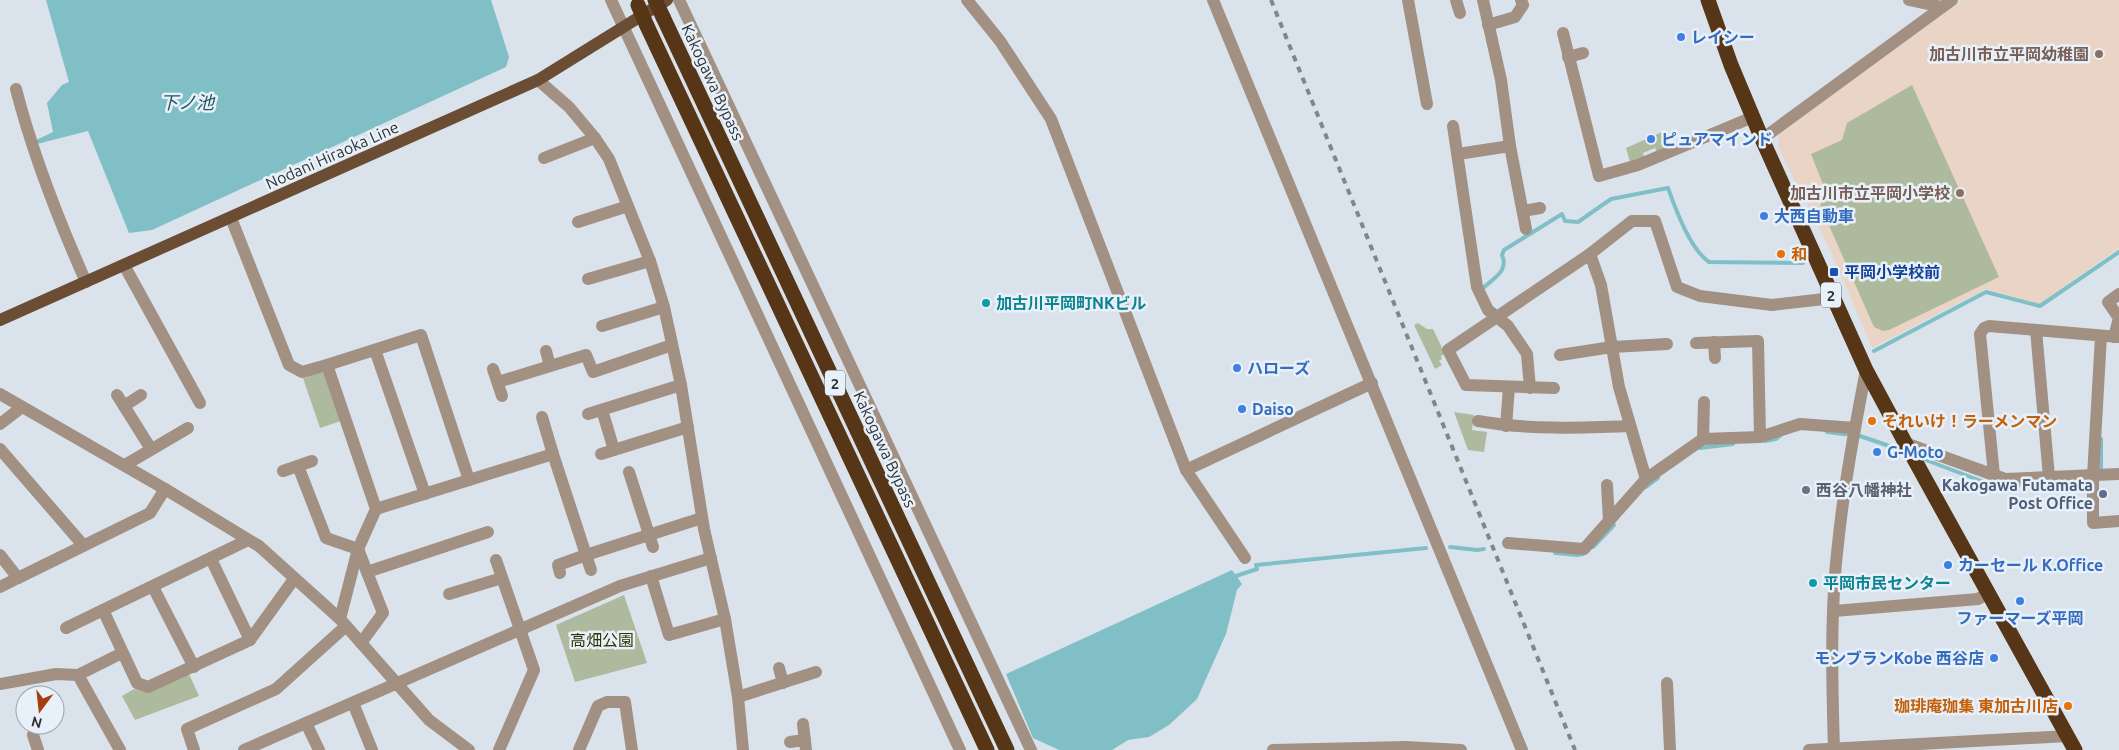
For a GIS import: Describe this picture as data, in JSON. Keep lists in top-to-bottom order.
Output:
{
  "streets": {
    "highway": ["Kakogawa Bypass", "2"],
    "main road": ["Nodani Hiraoka Line"]
  },
  "water": ["下ノ池"],
  "parks": ["高畑公園"],
  "places": {
    "other": [
      "レイシー",
      "加古川市立平岡幼稚園",
      "ピュアマインド",
      "加古川市立平岡小学校",
      "大西自動車",
      "和",
      "加古川平岡町NKビル",
      "ハローズ",
      "Daiso",
      "それいけ！ラーメンマン",
      "G-Moto",
      "西谷八幡神社",
      "Kakogawa Futamata Post Office",
      "カーセール K.Office",
      "平岡市民センター",
      "ファーマーズ平岡",
      "モンブランKobe 西谷店",
      "珈琲庵珈集 東加古川店"
    ],
    "transit": ["平岡小学校前"]
  },
  "north": "bottom"
}
